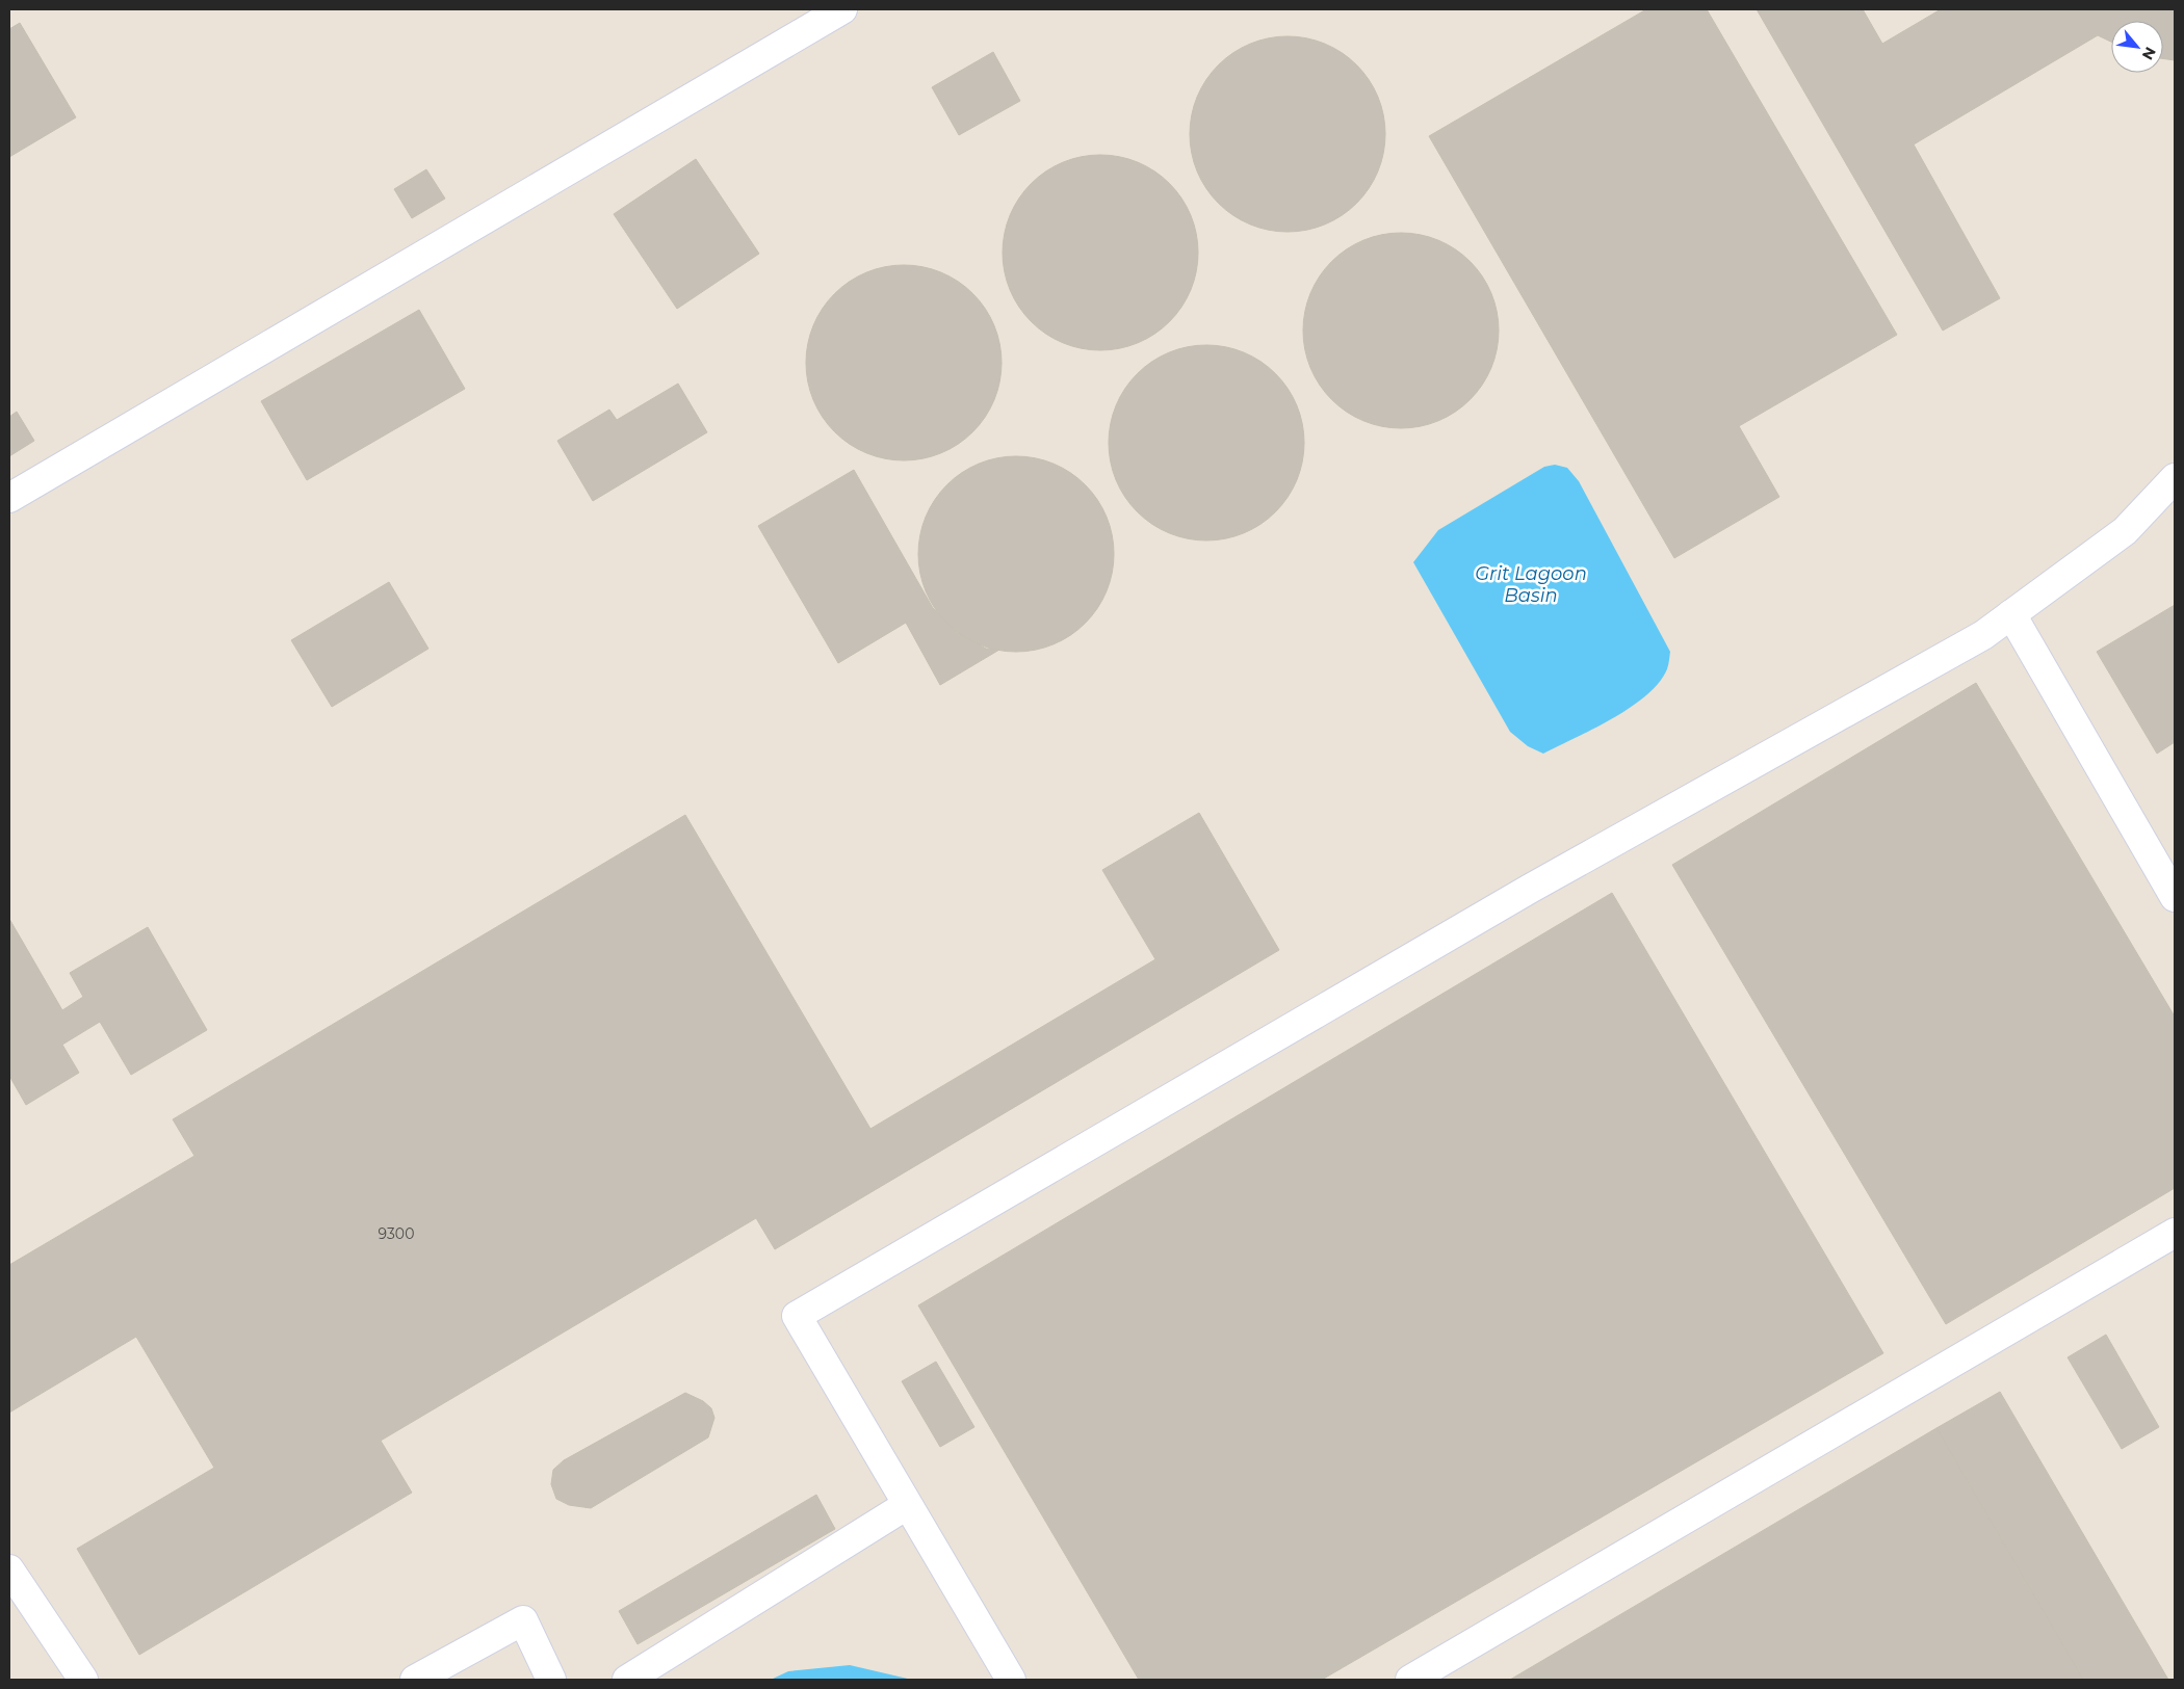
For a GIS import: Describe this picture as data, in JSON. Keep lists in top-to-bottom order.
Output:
{
  "water": ["Grit Lagoon Basin"],
  "house_numbers": ["9300"],
  "north": "bottom right"
}
